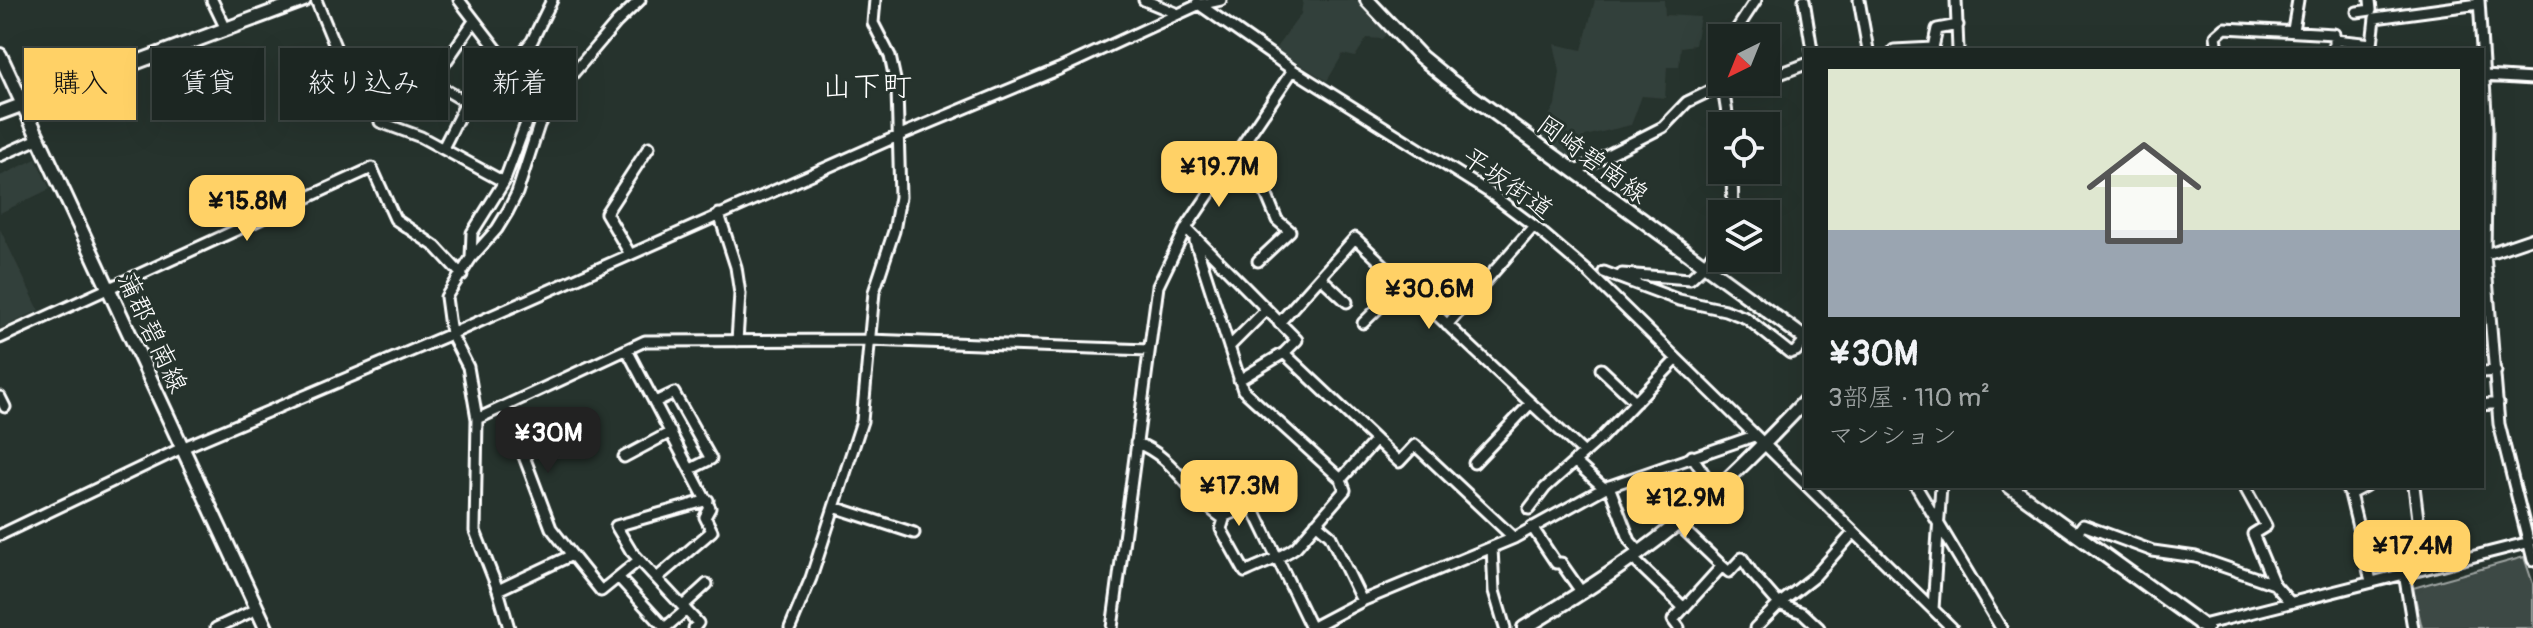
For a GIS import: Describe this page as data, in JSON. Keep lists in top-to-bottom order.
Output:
{
  "streets": {
    "main road": ["岡崎碧南線", "蒲郡碧南線"],
    "street": ["平坂街道"]
  },
  "districts": ["山下町"],
  "north": "bottom left",
  "page": {
    "chip": [
      "購入",
      "賃貸",
      "絞り込み",
      "新着"
    ],
    "list": [
      {
        "name": "¥30M",
        "note": "3部屋 · 110 m² · マンション"
      }
    ],
    "price": [
      "¥19.7M",
      "¥15.8M",
      "¥30.6M",
      "¥30M",
      "¥17.3M",
      "¥12.9M",
      "¥17.4M"
    ]
  }
}
